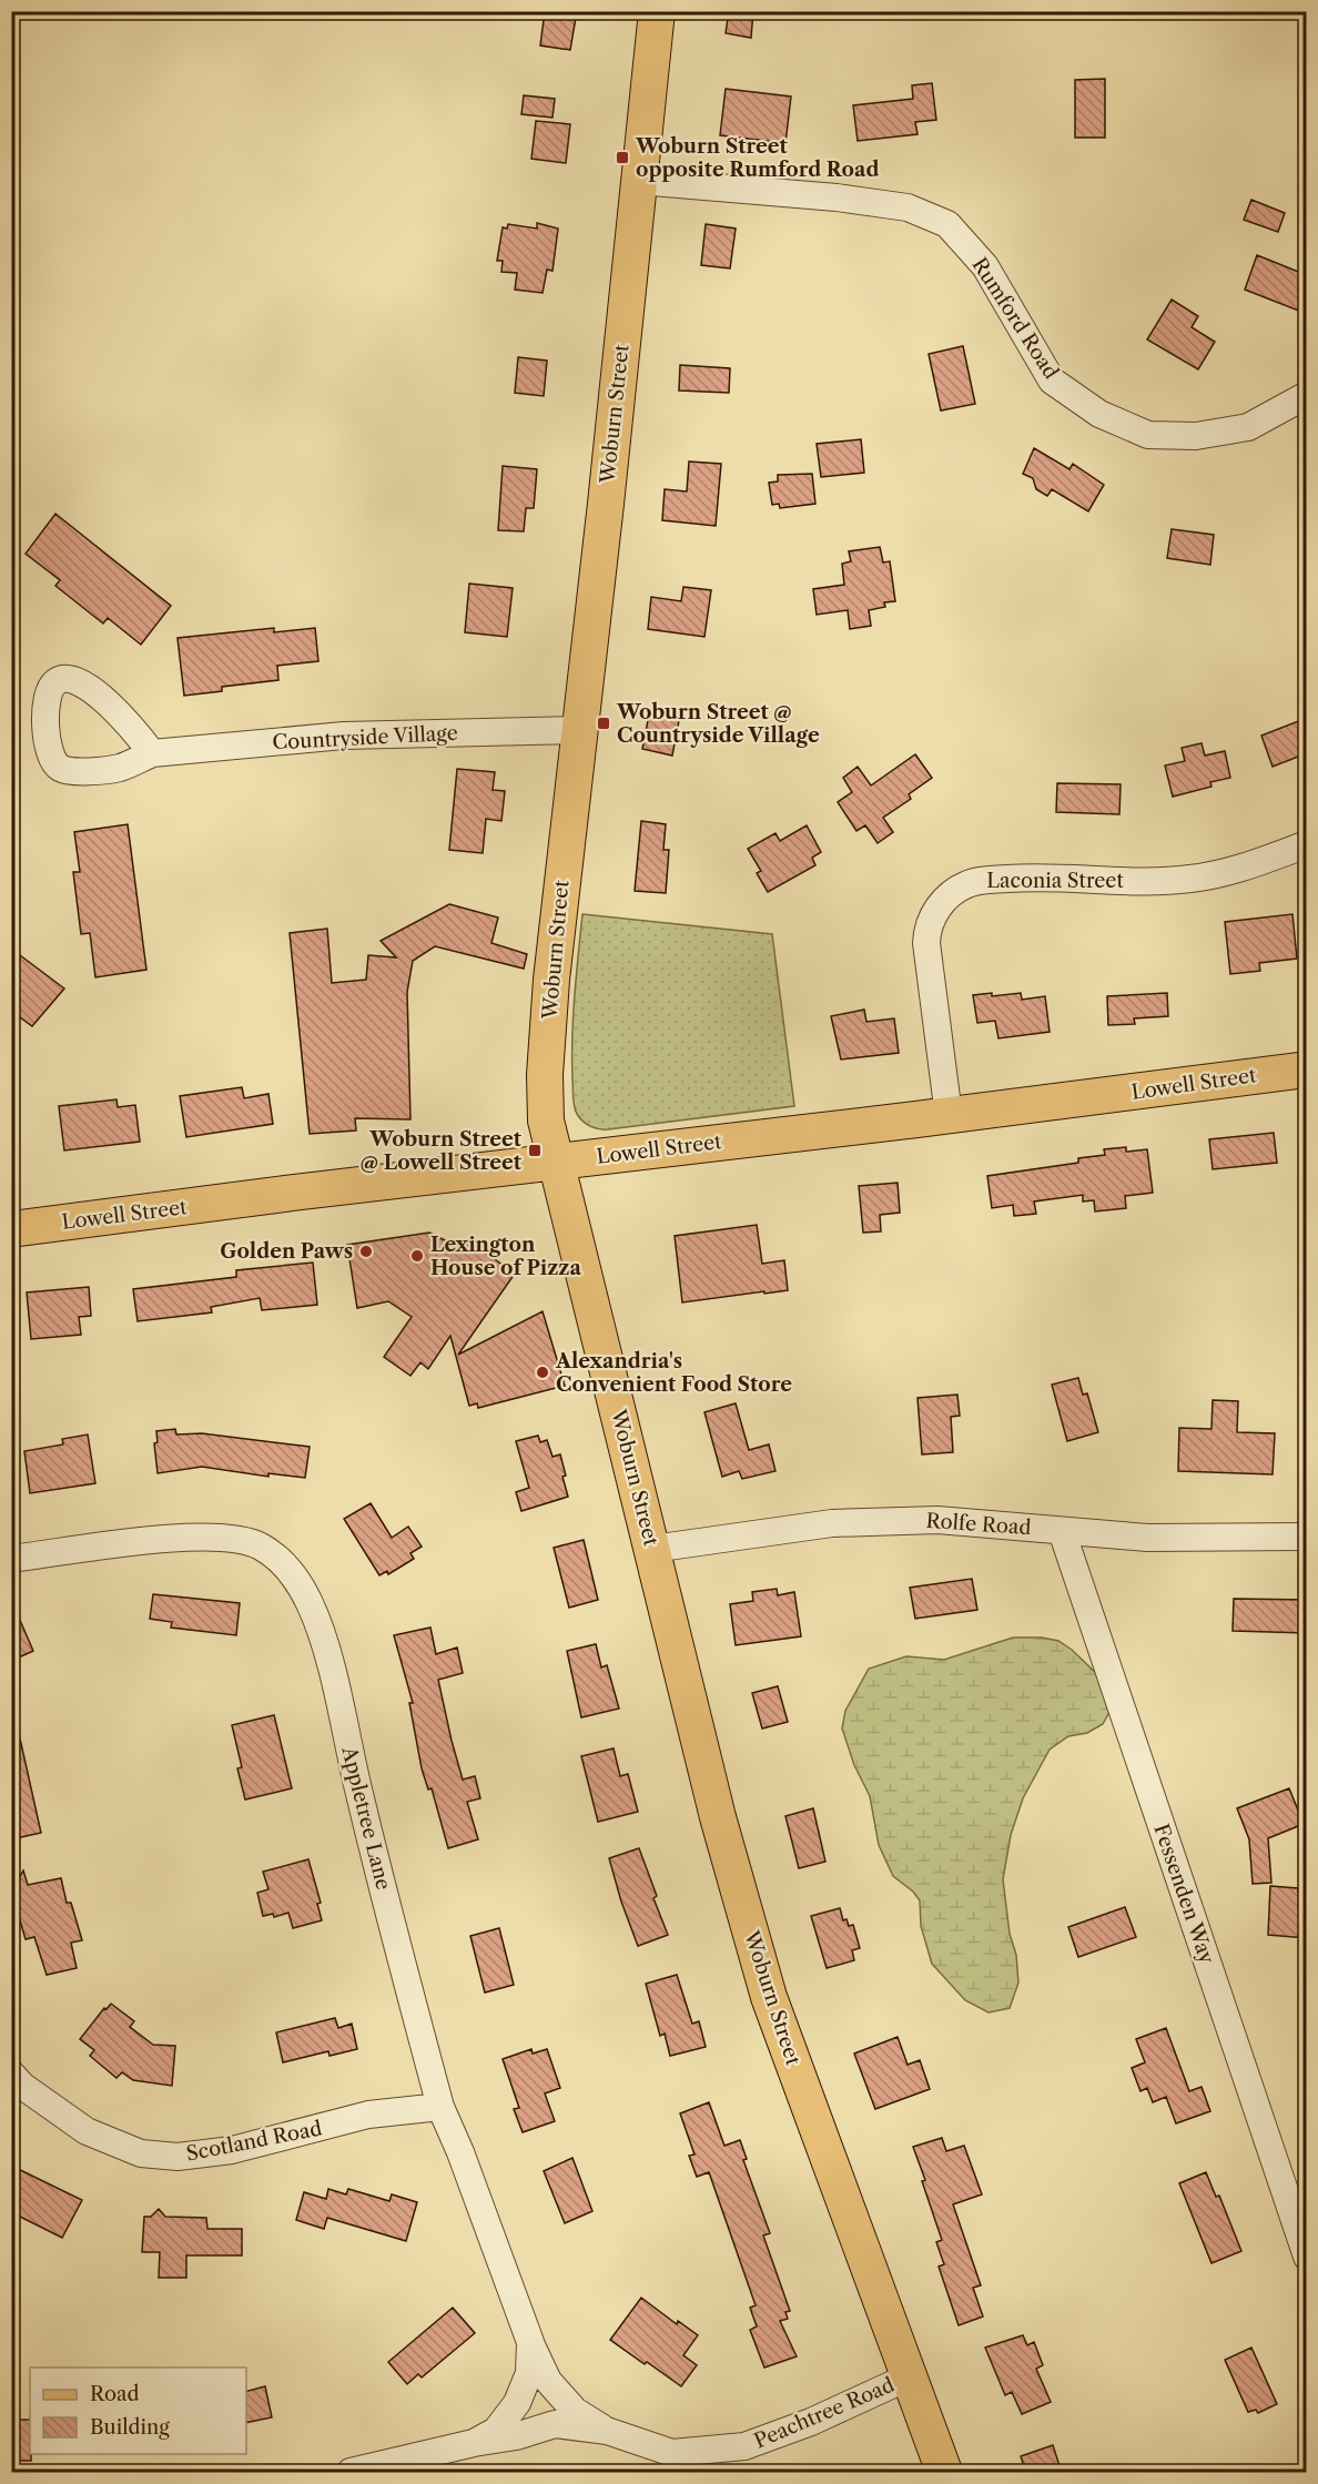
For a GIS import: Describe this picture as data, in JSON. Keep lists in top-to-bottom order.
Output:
{
  "streets": {
    "main road": ["Woburn Street", "Lowell Street"],
    "street": [
      "Rumford Road",
      "Countryside Village",
      "Laconia Street",
      "Rolfe Road",
      "Appletree Lane",
      "Fessenden Way",
      "Scotland Road",
      "Peachtree Road"
    ]
  },
  "crossings": [
    ["Rumford Road", "Woburn Street"],
    ["Woburn Street", "Countryside Village"],
    ["Woburn Street", "Lowell Street"],
    ["Woburn Street", "Rolfe Road"],
    ["Woburn Street", "Peachtree Road"],
    ["Laconia Street", "Lowell Street"],
    ["Rolfe Road", "Fessenden Way"],
    ["Appletree Lane", "Scotland Road"],
    ["Appletree Lane", "Peachtree Road"]
  ],
  "places": {
    "transit": ["Woburn Street opposite Rumford Road", "Woburn Street @ Countryside Village", "Woburn Street @ Lowell Street"],
    "other": ["Golden Paws", "Lexington House of Pizza", "Alexandria's Convenient Food Store"]
  },
  "legend": ["Road", "Building"]
}
